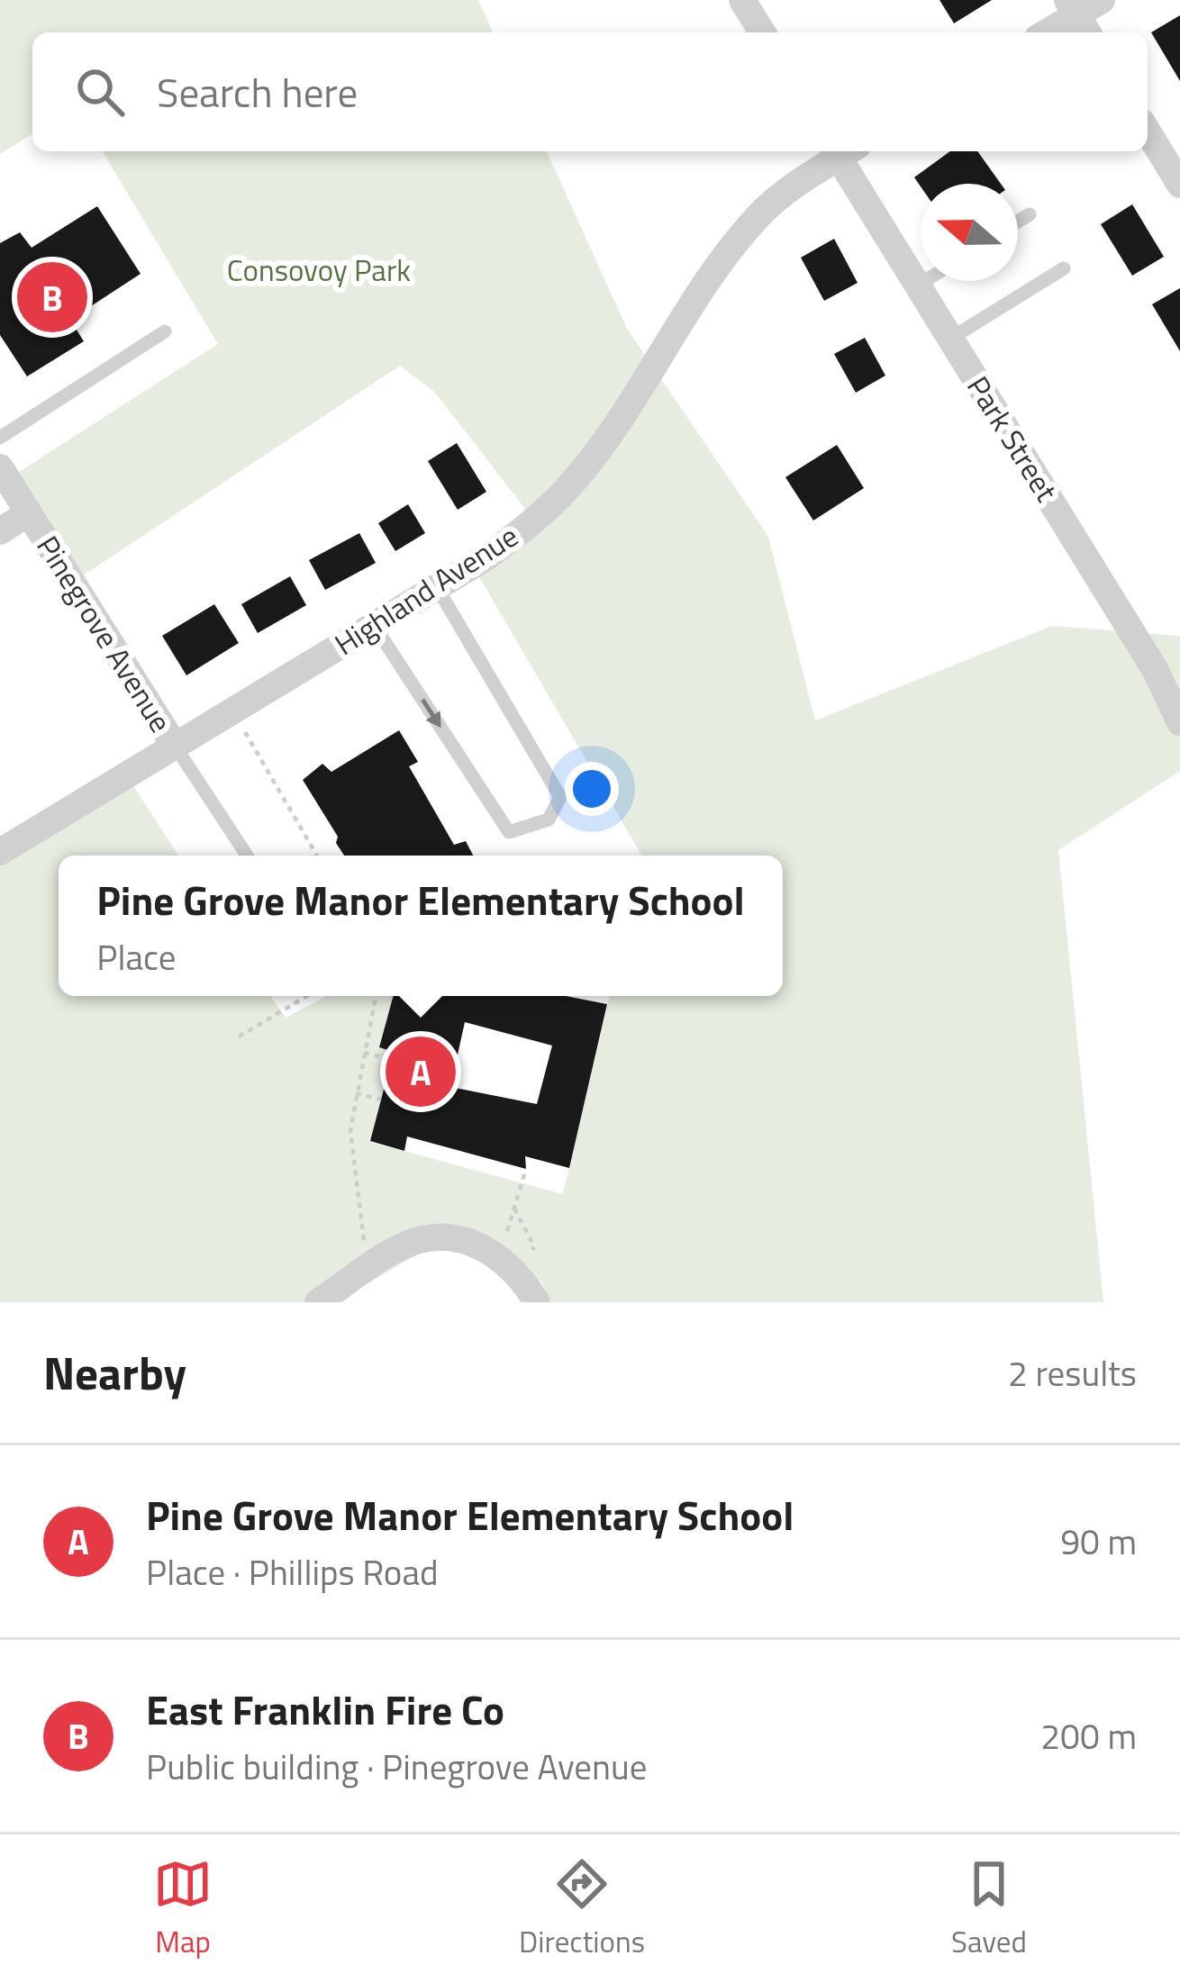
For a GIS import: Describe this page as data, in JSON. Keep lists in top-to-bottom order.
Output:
{
  "streets": {
    "street": ["Park Street", "Highland Avenue", "Pinegrove Avenue"]
  },
  "crossings": [
    ["Highland Avenue", "Pinegrove Avenue"]
  ],
  "parks": ["Consovoy Park"],
  "north": "left",
  "page": {
    "search": "Search here",
    "pins": ["B", "A"],
    "popup": ["Pine Grove Manor Elementary School", "Place"],
    "heading": ["Nearby", "2 results"],
    "list": [
      {
        "mark": "A",
        "name": "Pine Grove Manor Elementary School",
        "note": "Place · Phillips Road",
        "value": "90 m"
      },
      {
        "mark": "B",
        "name": "East Franklin Fire Co",
        "note": "Public building · Pinegrove Avenue",
        "value": "200 m"
      }
    ],
    "nav": ["Map", "Directions", "Saved"]
  }
}
